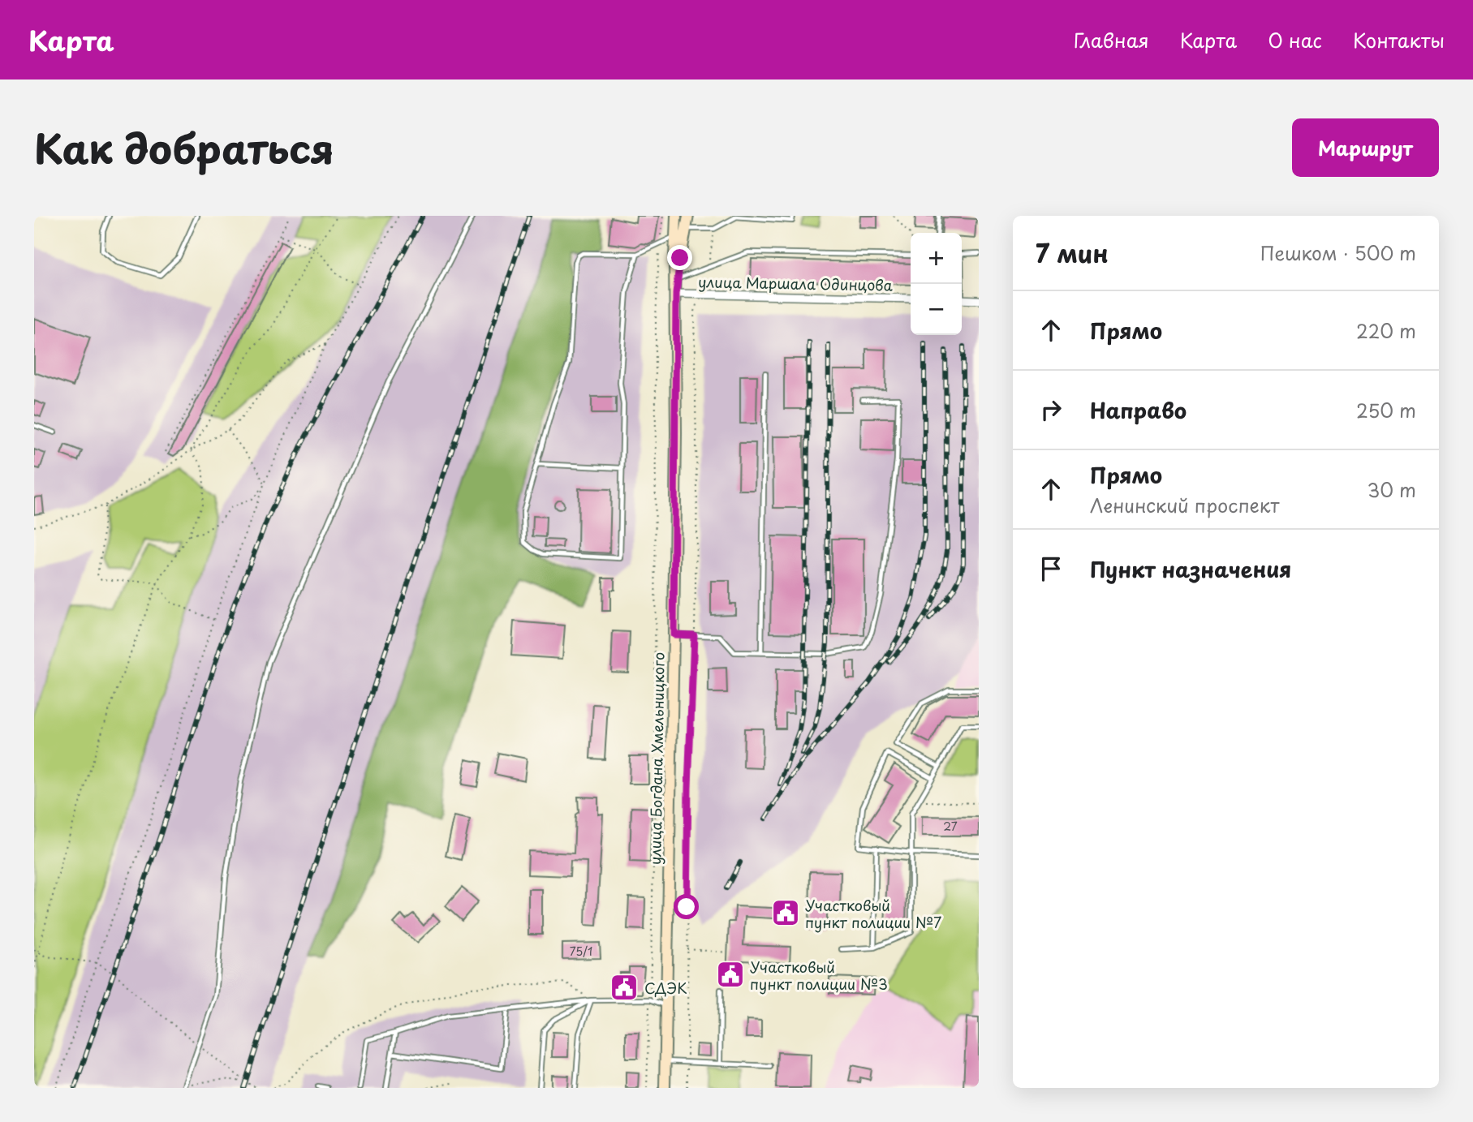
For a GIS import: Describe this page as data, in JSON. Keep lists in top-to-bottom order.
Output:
{
  "streets": {
    "main road": ["улица Богдана Хмельницкого"],
    "street": ["улица Маршала Одинцова"]
  },
  "crossings": [
    ["улица Маршала Одинцова", "улица Богдана Хмельницкого"]
  ],
  "places": {
    "public building": ["Участковый пункт полиции №7", "Участковый пункт полиции №3", "СДЭК"]
  },
  "house_numbers": ["27", "75/1"],
  "page": {
    "header": "Карта",
    "nav": [
      "Главная",
      "Карта",
      "О нас",
      "Контакты"
    ],
    "title": "Как добраться",
    "buttons": "Маршрут",
    "heading": ["7 мин", "Пешком · 500 m"],
    "map_buttons": ["+", "−"],
    "list": [
      ["Прямо", "220 m"],
      ["Направо", "250 m"],
      ["Прямо", "Ленинский проспект", "30 m"],
      "Пункт назначения"
    ]
  }
}
